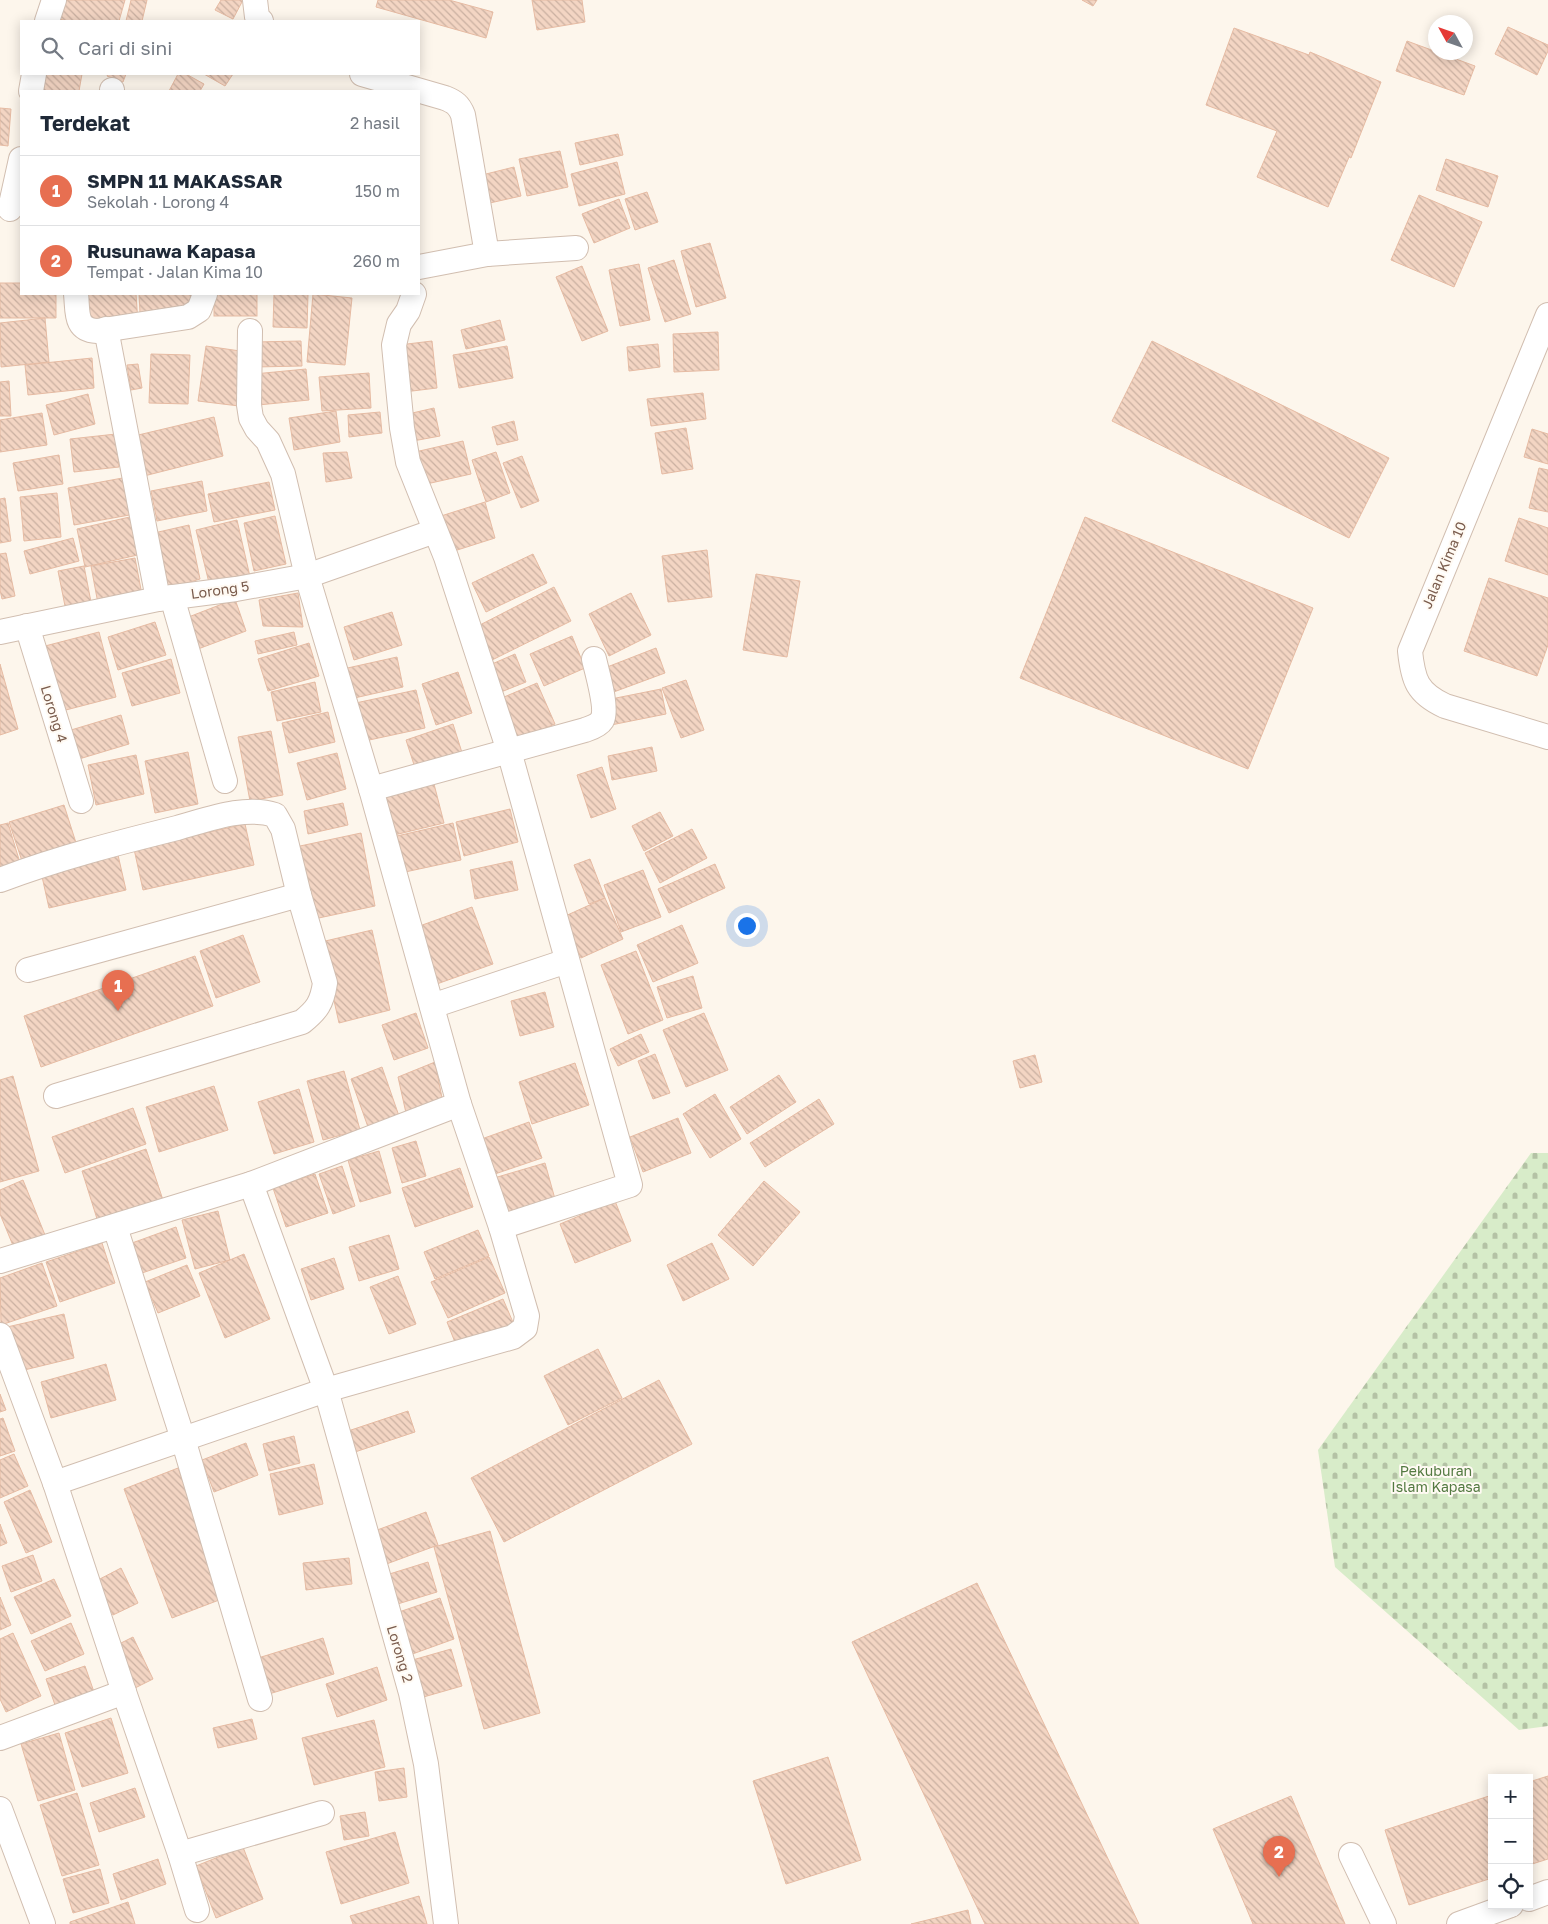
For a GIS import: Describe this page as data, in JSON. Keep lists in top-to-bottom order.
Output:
{
  "streets": {
    "street": [
      "Jalan Kima 10",
      "Lorong 5",
      "Lorong 4",
      "Lorong 2"
    ]
  },
  "crossings": [
    ["Lorong 5", "Lorong 4"]
  ],
  "parks": ["Pekuburan Islam Kapasa"],
  "north": "top left",
  "page": {
    "search": "Cari di sini",
    "heading": ["Terdekat", "2 hasil"],
    "list": [
      {
        "mark": "1",
        "name": "SMPN 11 MAKASSAR",
        "note": "Sekolah · Lorong 4",
        "value": "150 m"
      },
      {
        "mark": "2",
        "name": "Rusunawa Kapasa",
        "note": "Tempat · Jalan Kima 10",
        "value": "260 m"
      }
    ],
    "pins": ["1", "2"],
    "map_buttons": ["+", "−"]
  }
}
